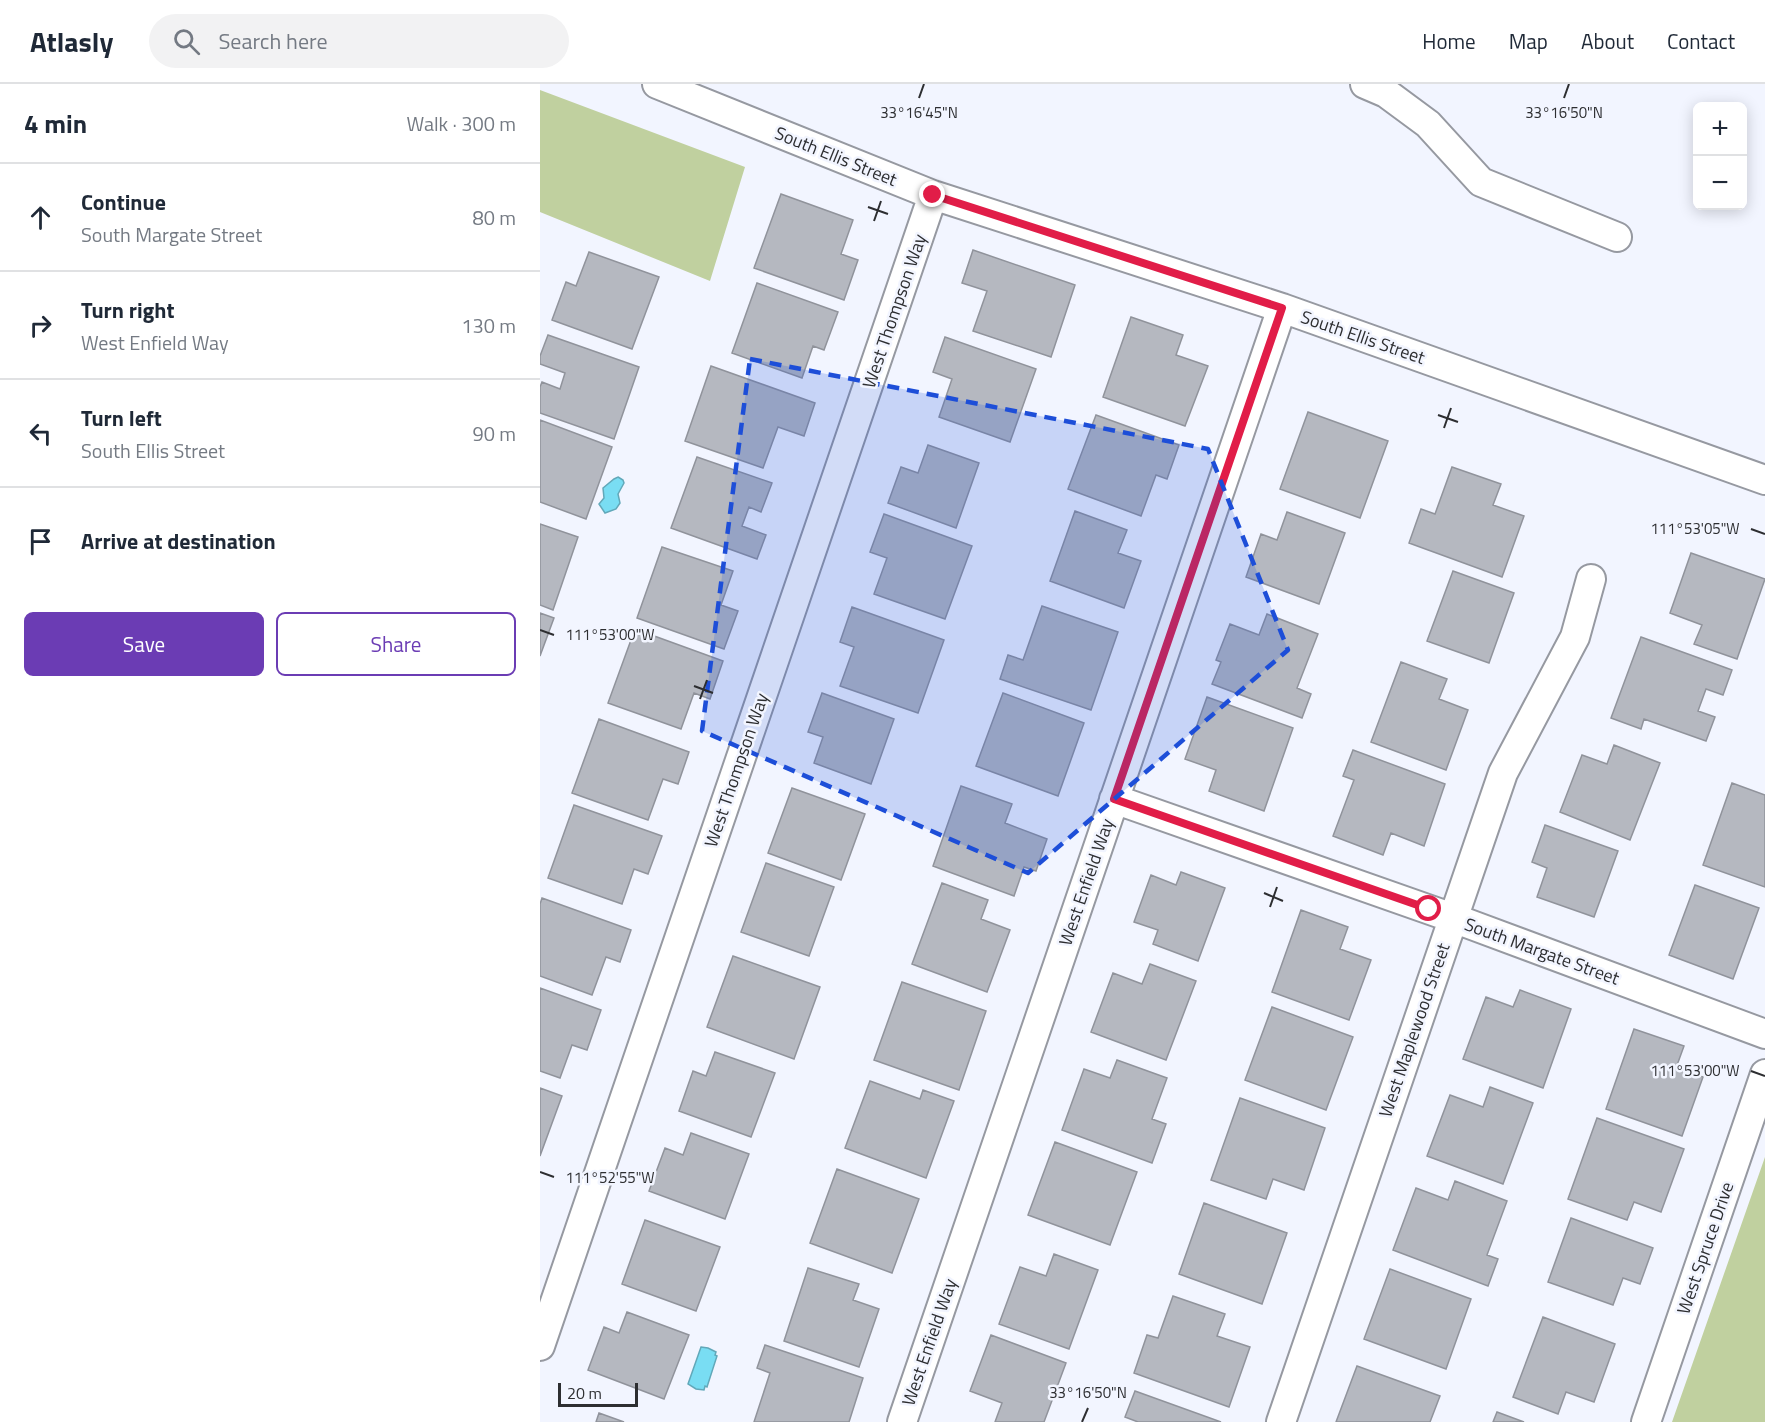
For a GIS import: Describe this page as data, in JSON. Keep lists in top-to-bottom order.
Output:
{
  "streets": {
    "street": [
      "South Ellis Street",
      "West Thompson Way",
      "West Enfield Way",
      "South Margate Street",
      "West Maplewood Street",
      "West Spruce Drive"
    ]
  },
  "crossings": [
    ["South Ellis Street", "West Thompson Way"],
    ["South Ellis Street", "West Enfield Way"],
    ["West Enfield Way", "South Margate Street"],
    ["South Margate Street", "West Maplewood Street"]
  ],
  "scale_bar": "20 m",
  "page": {
    "header": "Atlasly",
    "search": "Search here",
    "nav": [
      "Home",
      "Map",
      "About",
      "Contact"
    ],
    "heading": ["4 min", "Walk · 300 m"],
    "map_buttons": ["+", "−"],
    "list": [
      ["Continue", "South Margate Street", "80 m"],
      ["Turn right", "West Enfield Way", "130 m"],
      ["Turn left", "South Ellis Street", "90 m"],
      "Arrive at destination"
    ],
    "buttons": ["Save", "Share"],
    "scale": "20 m"
  },
  "coordinates": [
    "33°16'45\"N",
    "33°16'50\"N",
    "111°53'05\"W",
    "111°53'00\"W",
    "111°52'55\"W"
  ]
}
